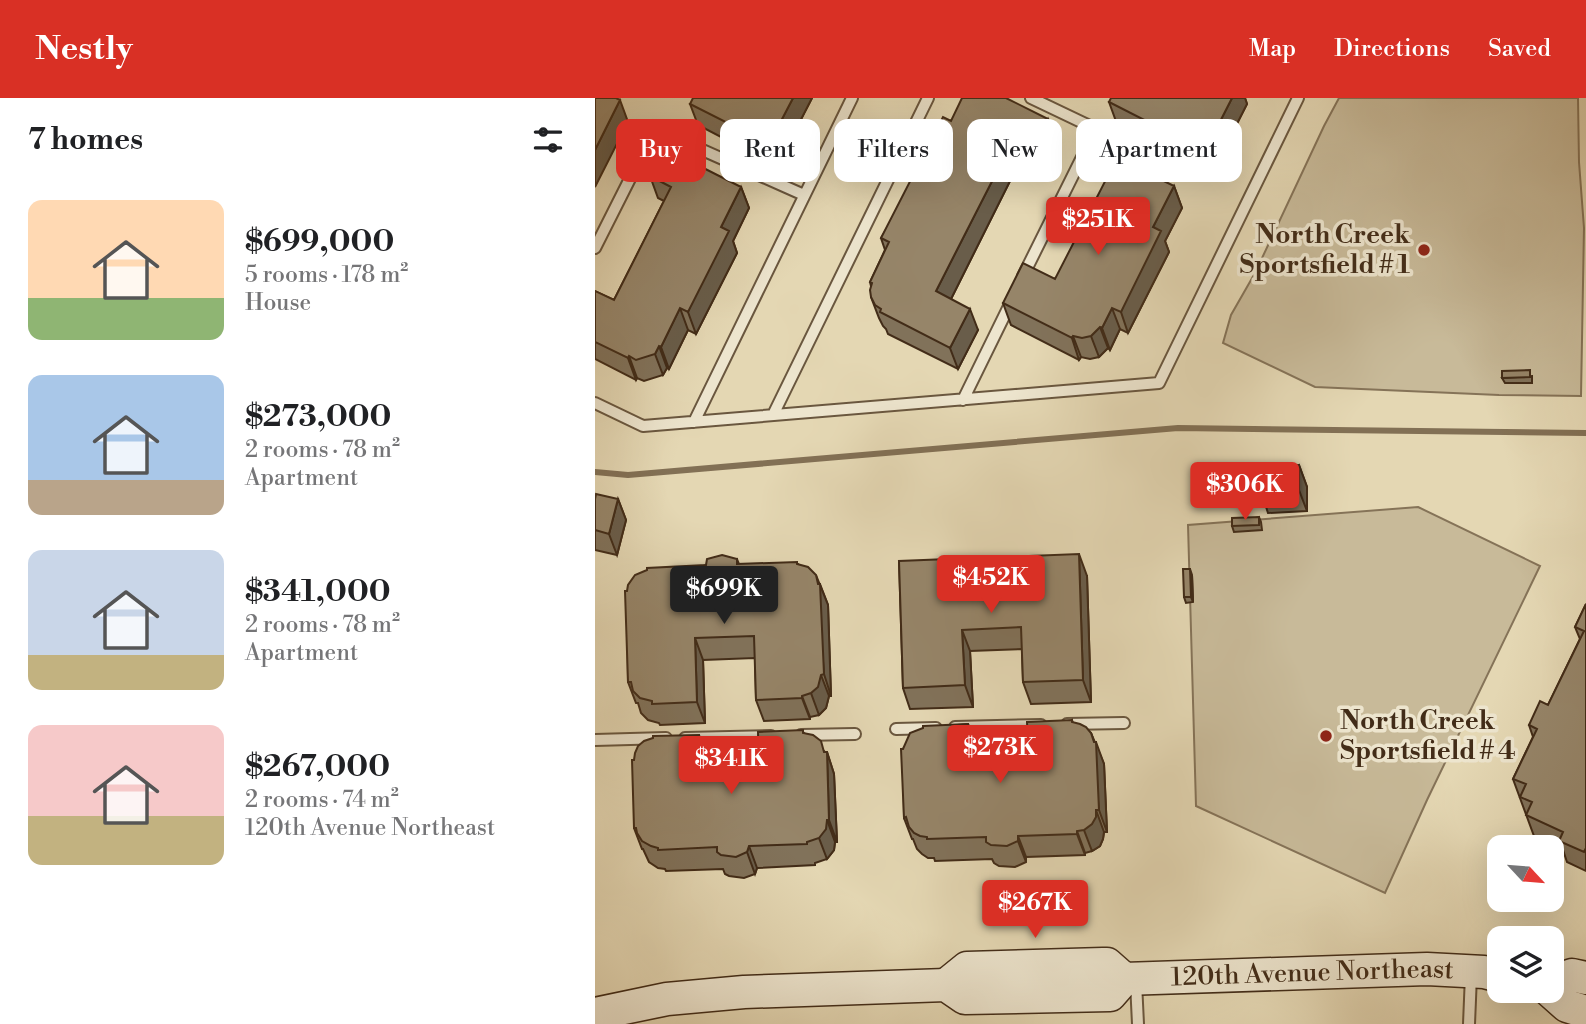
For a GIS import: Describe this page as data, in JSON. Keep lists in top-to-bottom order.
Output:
{
  "streets": {
    "main road": ["120th Avenue Northeast"]
  },
  "places": ["North Creek Sportsfield # 1", "North Creek Sportsfield # 4"],
  "north": "bottom right",
  "page": {
    "header": "Nestly",
    "nav": ["Map", "Directions", "Saved"],
    "heading": "7 homes",
    "chip": [
      "Buy",
      "Rent",
      "Filters",
      "New",
      "Apartment"
    ],
    "list": [
      {
        "name": "$699,000",
        "note": "5 rooms · 178 m² · House"
      },
      {
        "name": "$273,000",
        "note": "2 rooms · 78 m² · Apartment"
      },
      {
        "name": "$341,000",
        "note": "2 rooms · 78 m² · Apartment"
      },
      {
        "name": "$267,000",
        "note": "2 rooms · 74 m² · 120th Avenue Northeast"
      }
    ],
    "price": [
      "$251K",
      "$306K",
      "$452K",
      "$699K",
      "$273K",
      "$341K",
      "$267K"
    ]
  }
}
